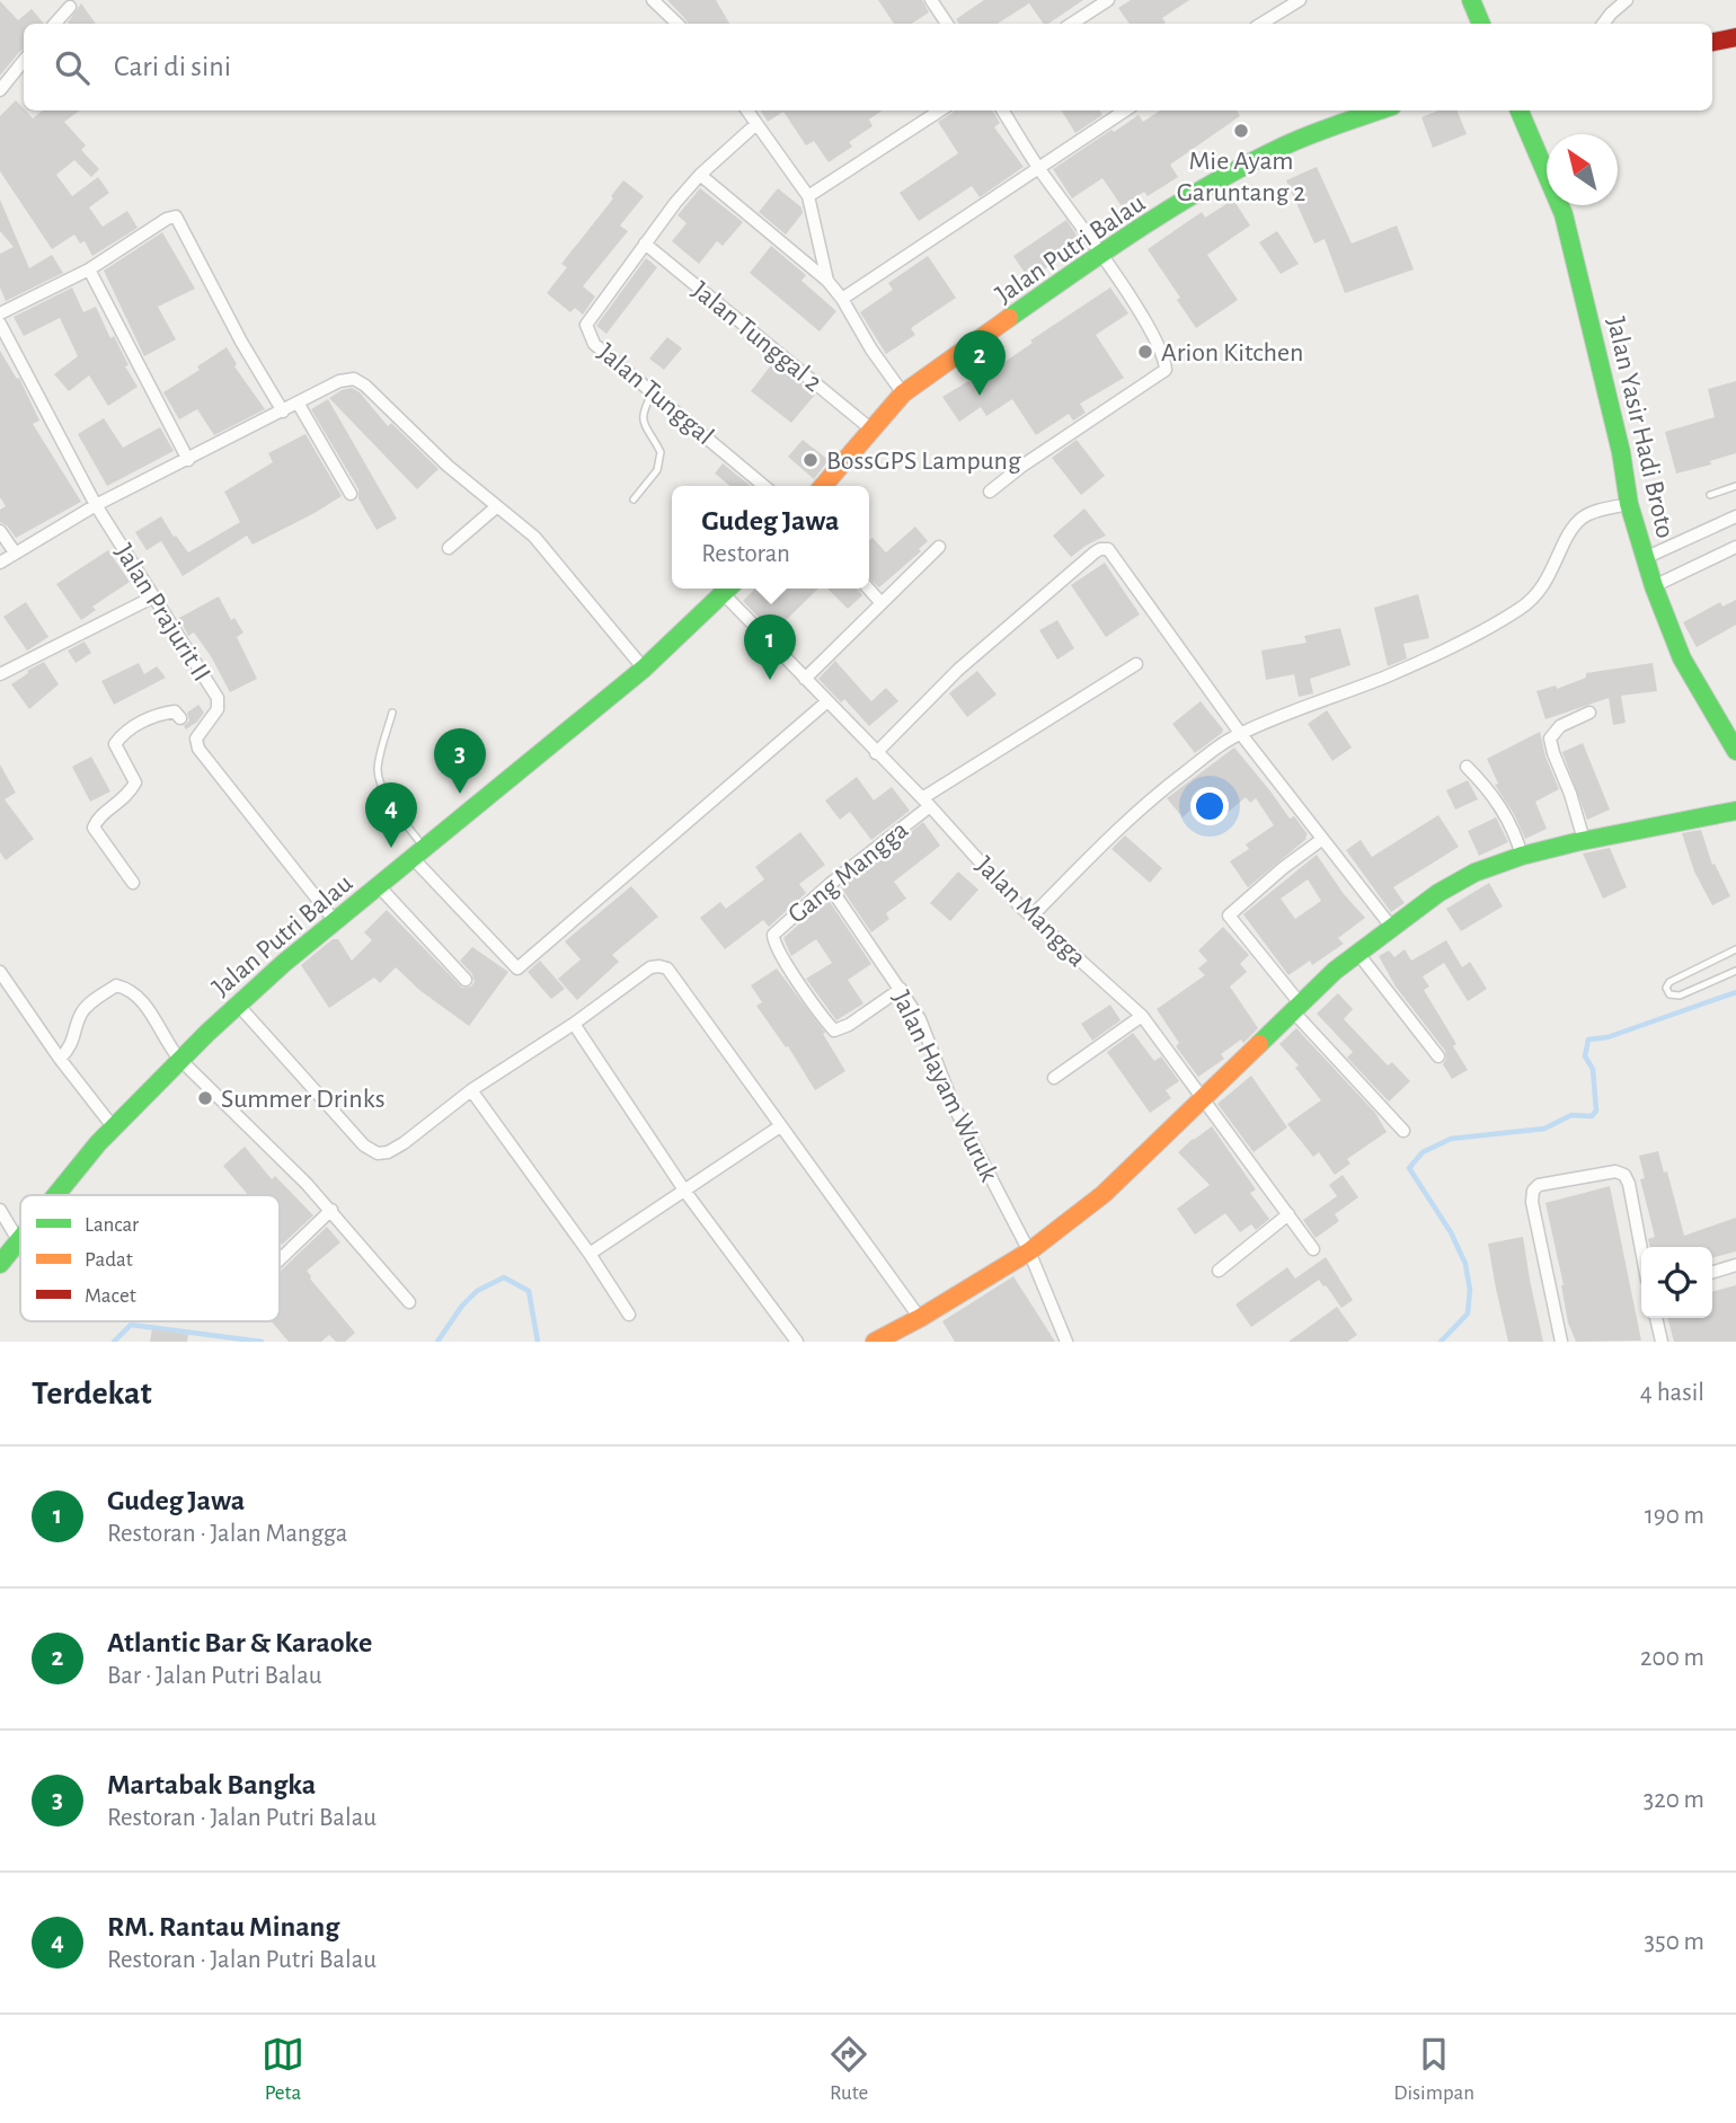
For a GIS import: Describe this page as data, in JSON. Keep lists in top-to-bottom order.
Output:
{
  "streets": {
    "street": [
      "Jalan Putri Balau",
      "Jalan Tunggal 2",
      "Jalan Tunggal",
      "Jalan Yasir Hadi Broto",
      "Jalan Prajurit II",
      "Gang Mangga",
      "Jalan Mangga",
      "Jalan Hayam Wuruk"
    ]
  },
  "crossings": [
    ["Jalan Putri Balau", "Jalan Tunggal 2"],
    ["Jalan Putri Balau", "Jalan Mangga"],
    ["Jalan Tunggal 2", "Jalan Tunggal"],
    ["Gang Mangga", "Jalan Mangga"],
    ["Gang Mangga", "Jalan Hayam Wuruk"]
  ],
  "places": [
    "Mie Ayam Garuntang 2",
    "Arion Kitchen",
    "BossGPS Lampung",
    "Summer Drinks"
  ],
  "legend": ["Lancar", "Padat", "Macet"],
  "north": "top left",
  "page": {
    "search": "Cari di sini",
    "pins": [
      "2",
      "1",
      "3",
      "4"
    ],
    "popup": ["Gudeg Jawa", "Restoran"],
    "heading": ["Terdekat", "4 hasil"],
    "list": [
      {
        "mark": "1",
        "name": "Gudeg Jawa",
        "note": "Restoran · Jalan Mangga",
        "value": "190 m"
      },
      {
        "mark": "2",
        "name": "Atlantic Bar & Karaoke",
        "note": "Bar · Jalan Putri Balau",
        "value": "200 m"
      },
      {
        "mark": "3",
        "name": "Martabak Bangka",
        "note": "Restoran · Jalan Putri Balau",
        "value": "320 m"
      },
      {
        "mark": "4",
        "name": "RM. Rantau Minang",
        "note": "Restoran · Jalan Putri Balau",
        "value": "350 m"
      }
    ],
    "nav": ["Peta", "Rute", "Disimpan"]
  }
}
